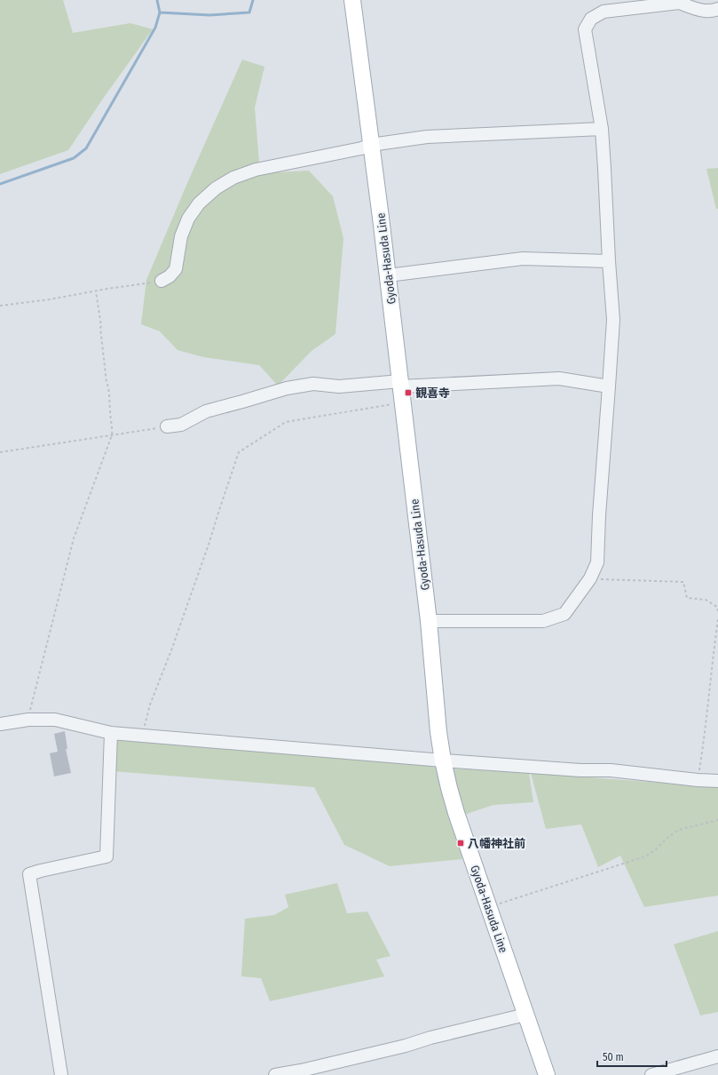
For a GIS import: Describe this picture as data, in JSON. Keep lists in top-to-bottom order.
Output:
{
  "streets": {
    "main road": ["Gyoda-Hasuda Line"]
  },
  "places": {
    "transit": ["観喜寺", "八幡神社前"]
  },
  "scale_bar": "50 m"
}
